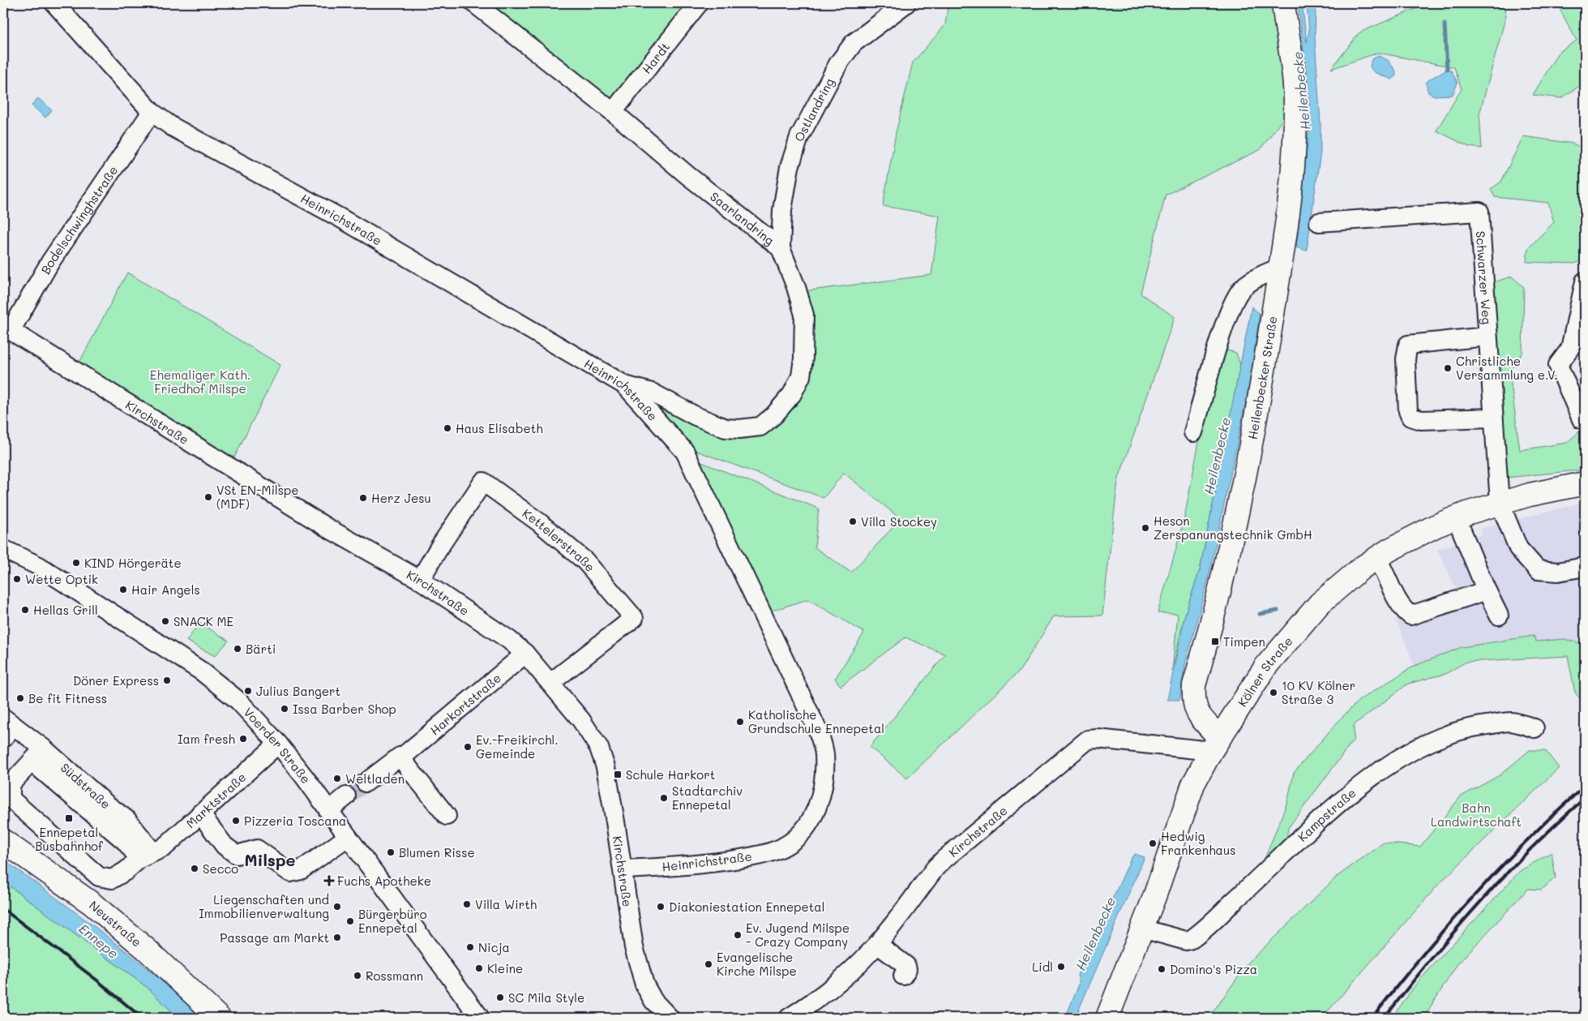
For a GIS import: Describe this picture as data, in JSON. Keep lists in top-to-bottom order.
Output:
{
  "streets": {
    "main road": ["Heilenbecker Straße", "Kölner Straße", "Neustraße"],
    "street": [
      "Hardt",
      "Ostlandring",
      "Saarlandring",
      "Heinrichstraße",
      "Bodelschwinghstraße",
      "Schwarzer Weg",
      "Kirchstraße",
      "Kettelerstraße",
      "Harkortstraße",
      "Voerder Straße",
      "Südstraße",
      "Marktstraße",
      "Kampstraße"
    ]
  },
  "crossings": [
    ["Hardt", "Saarlandring"],
    ["Ostlandring", "Saarlandring"],
    ["Saarlandring", "Heinrichstraße"],
    ["Heinrichstraße", "Bodelschwinghstraße"],
    ["Heinrichstraße", "Kirchstraße"],
    ["Bodelschwinghstraße", "Kirchstraße"],
    ["Schwarzer Weg", "Kölner Straße"],
    ["Heilenbecker Straße", "Kirchstraße"],
    ["Heilenbecker Straße", "Kölner Straße"],
    ["Kirchstraße", "Kettelerstraße"],
    ["Kirchstraße", "Kölner Straße"],
    ["Kirchstraße", "Harkortstraße"],
    ["Kölner Straße", "Kampstraße"],
    ["Voerder Straße", "Marktstraße"],
    ["Südstraße", "Marktstraße"]
  ],
  "districts": ["Milspe"],
  "water": ["Heilenbecke", "Ennepe"],
  "parks": ["Ehemaliger Kath. Friedhof Milspe", "Bahn Landwirtschaft"],
  "places": {
    "other": [
      "Christliche Versammlung e.V.",
      "Haus Elisabeth",
      "VSt EN-Milspe (MDF)",
      "Herz Jesu",
      "Villa Stockey",
      "Heson Zerspanungstechnik GmbH",
      "KIND Hörgeräte",
      "Wette Optik",
      "Hair Angels",
      "Hellas Grill",
      "SNACK ME",
      "Bärti",
      "Döner Express",
      "Julius Bangert",
      "10 KV Kölner Straße 3",
      "Be fit Fitness",
      "Issa Barber Shop",
      "Katholische Grundschule Ennepetal",
      "Iam fresh",
      "Ev.-Freikirchl. Gemeinde",
      "Weltladen",
      "Stadtarchiv Ennepetal",
      "Pizzeria Toscana",
      "Hedwig Frankenhaus",
      "Blumen Risse",
      "Secco",
      "Villa Wirth",
      "Liegenschaften und Immobilienverwaltung",
      "Diakoniestation Ennepetal",
      "Bürgerbüro Ennepetal",
      "Ev. Jugend Milspe - Crazy Company",
      "Passage am Markt",
      "Nicja",
      "Evangelische Kirche Milspe",
      "Lidl",
      "Kleine",
      "Domino's Pizza",
      "Rossmann",
      "SC Mila Style"
    ],
    "transit": ["Timpen", "Schule Harkort", "Ennepetal Busbahnhof"],
    "health": ["Fuchs Apotheke"]
  }
}
